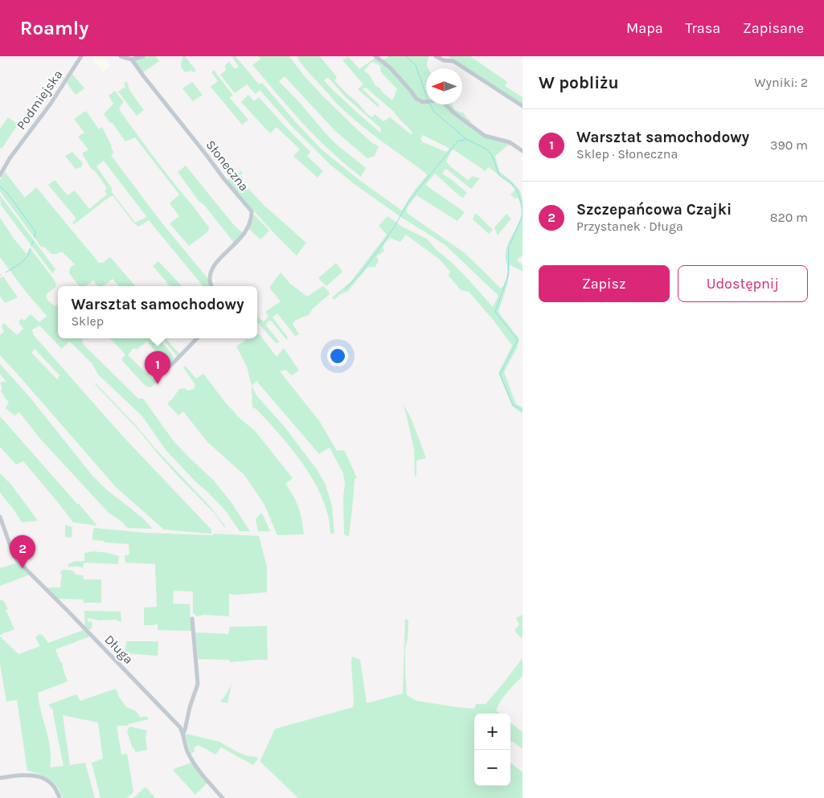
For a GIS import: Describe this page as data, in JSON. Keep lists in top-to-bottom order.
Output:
{
  "streets": {
    "street": ["Podmiejska", "Słoneczna", "Długa"]
  },
  "north": "left",
  "page": {
    "header": "Roamly",
    "nav": ["Mapa", "Trasa", "Zapisane"],
    "heading": ["W pobliżu", "Wyniki: 2"],
    "list": [
      {
        "mark": "1",
        "name": "Warsztat samochodowy",
        "note": "Sklep · Słoneczna",
        "value": "390 m"
      },
      {
        "mark": "2",
        "name": "Szczepańcowa Czajki",
        "note": "Przystanek · Długa",
        "value": "820 m"
      }
    ],
    "buttons": ["Zapisz", "Udostępnij"],
    "popup": ["Warsztat samochodowy", "Sklep"],
    "pins": ["1", "2"],
    "map_buttons": ["+", "−"]
  }
}
